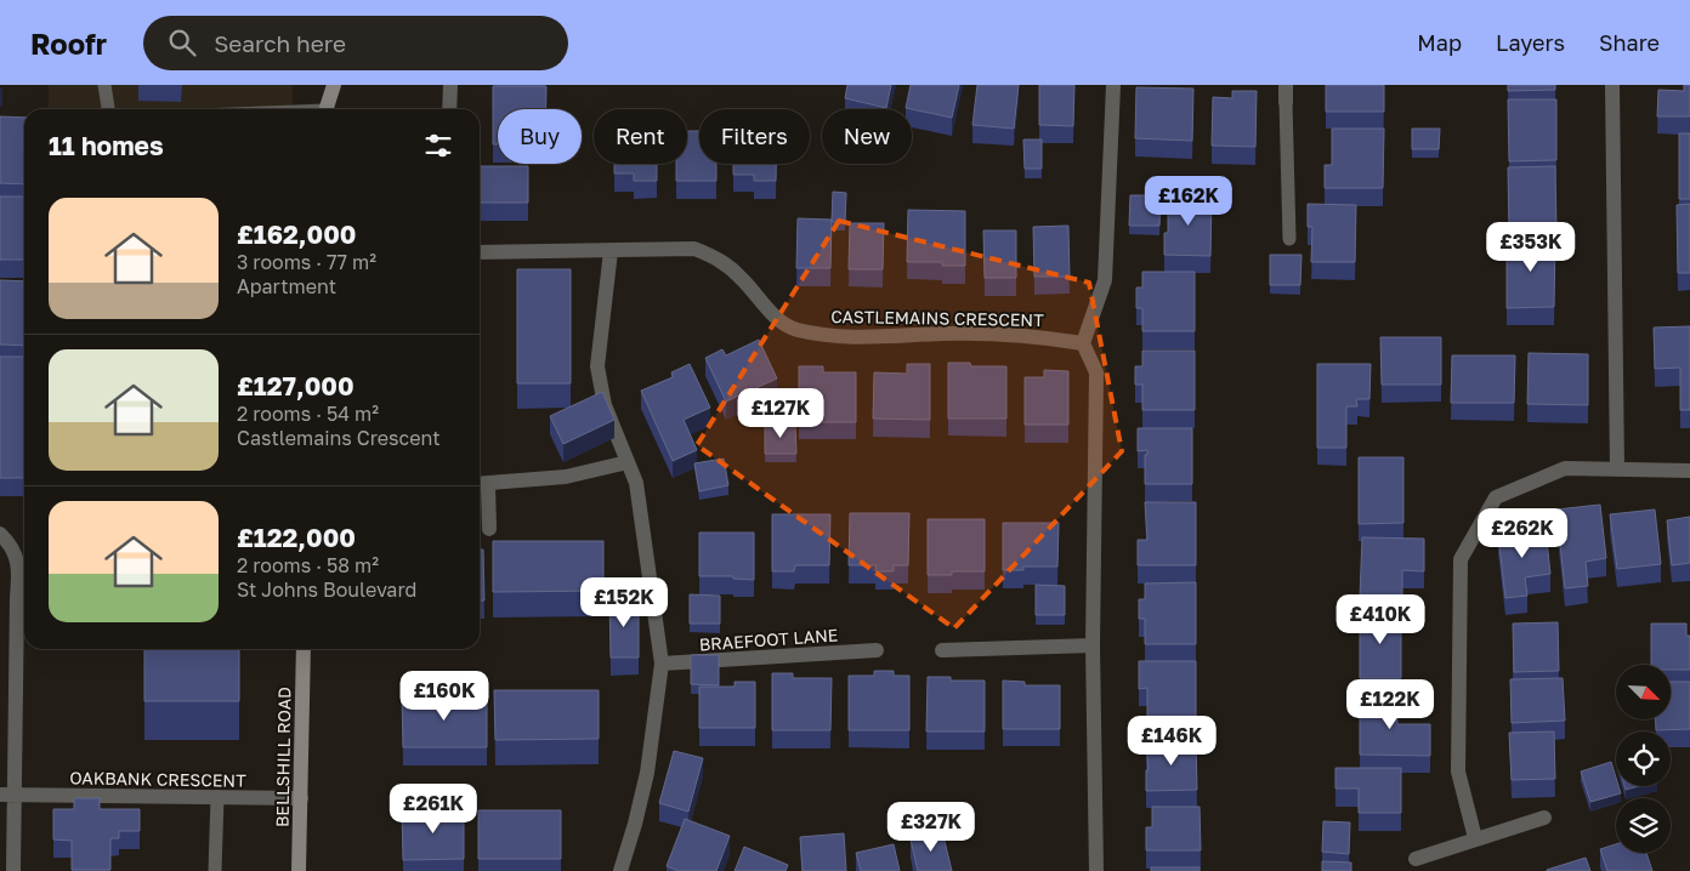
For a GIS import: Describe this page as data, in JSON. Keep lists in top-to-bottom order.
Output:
{
  "streets": {
    "main road": ["BELLSHILL ROAD"],
    "street": ["CASTLEMAINS CRESCENT", "BRAEFOOT LANE", "OAKBANK CRESCENT"]
  },
  "crossings": [
    ["BELLSHILL ROAD", "OAKBANK CRESCENT"]
  ],
  "north": "bottom right",
  "page": {
    "header": "Roofr",
    "search": "Search here",
    "nav": ["Map", "Layers", "Share"],
    "chip": [
      "Buy",
      "Rent",
      "Filters",
      "New"
    ],
    "heading": "11 homes",
    "price": [
      "£162K",
      "£353K",
      "£127K",
      "£262K",
      "£152K",
      "£410K",
      "£160K",
      "£122K",
      "£146K",
      "£261K",
      "£327K"
    ],
    "list": [
      {
        "name": "£162,000",
        "note": "3 rooms · 77 m² · Apartment"
      },
      {
        "name": "£127,000",
        "note": "2 rooms · 54 m² · Castlemains Crescent"
      },
      {
        "name": "£122,000",
        "note": "2 rooms · 58 m² · St Johns Boulevard"
      }
    ]
  }
}
